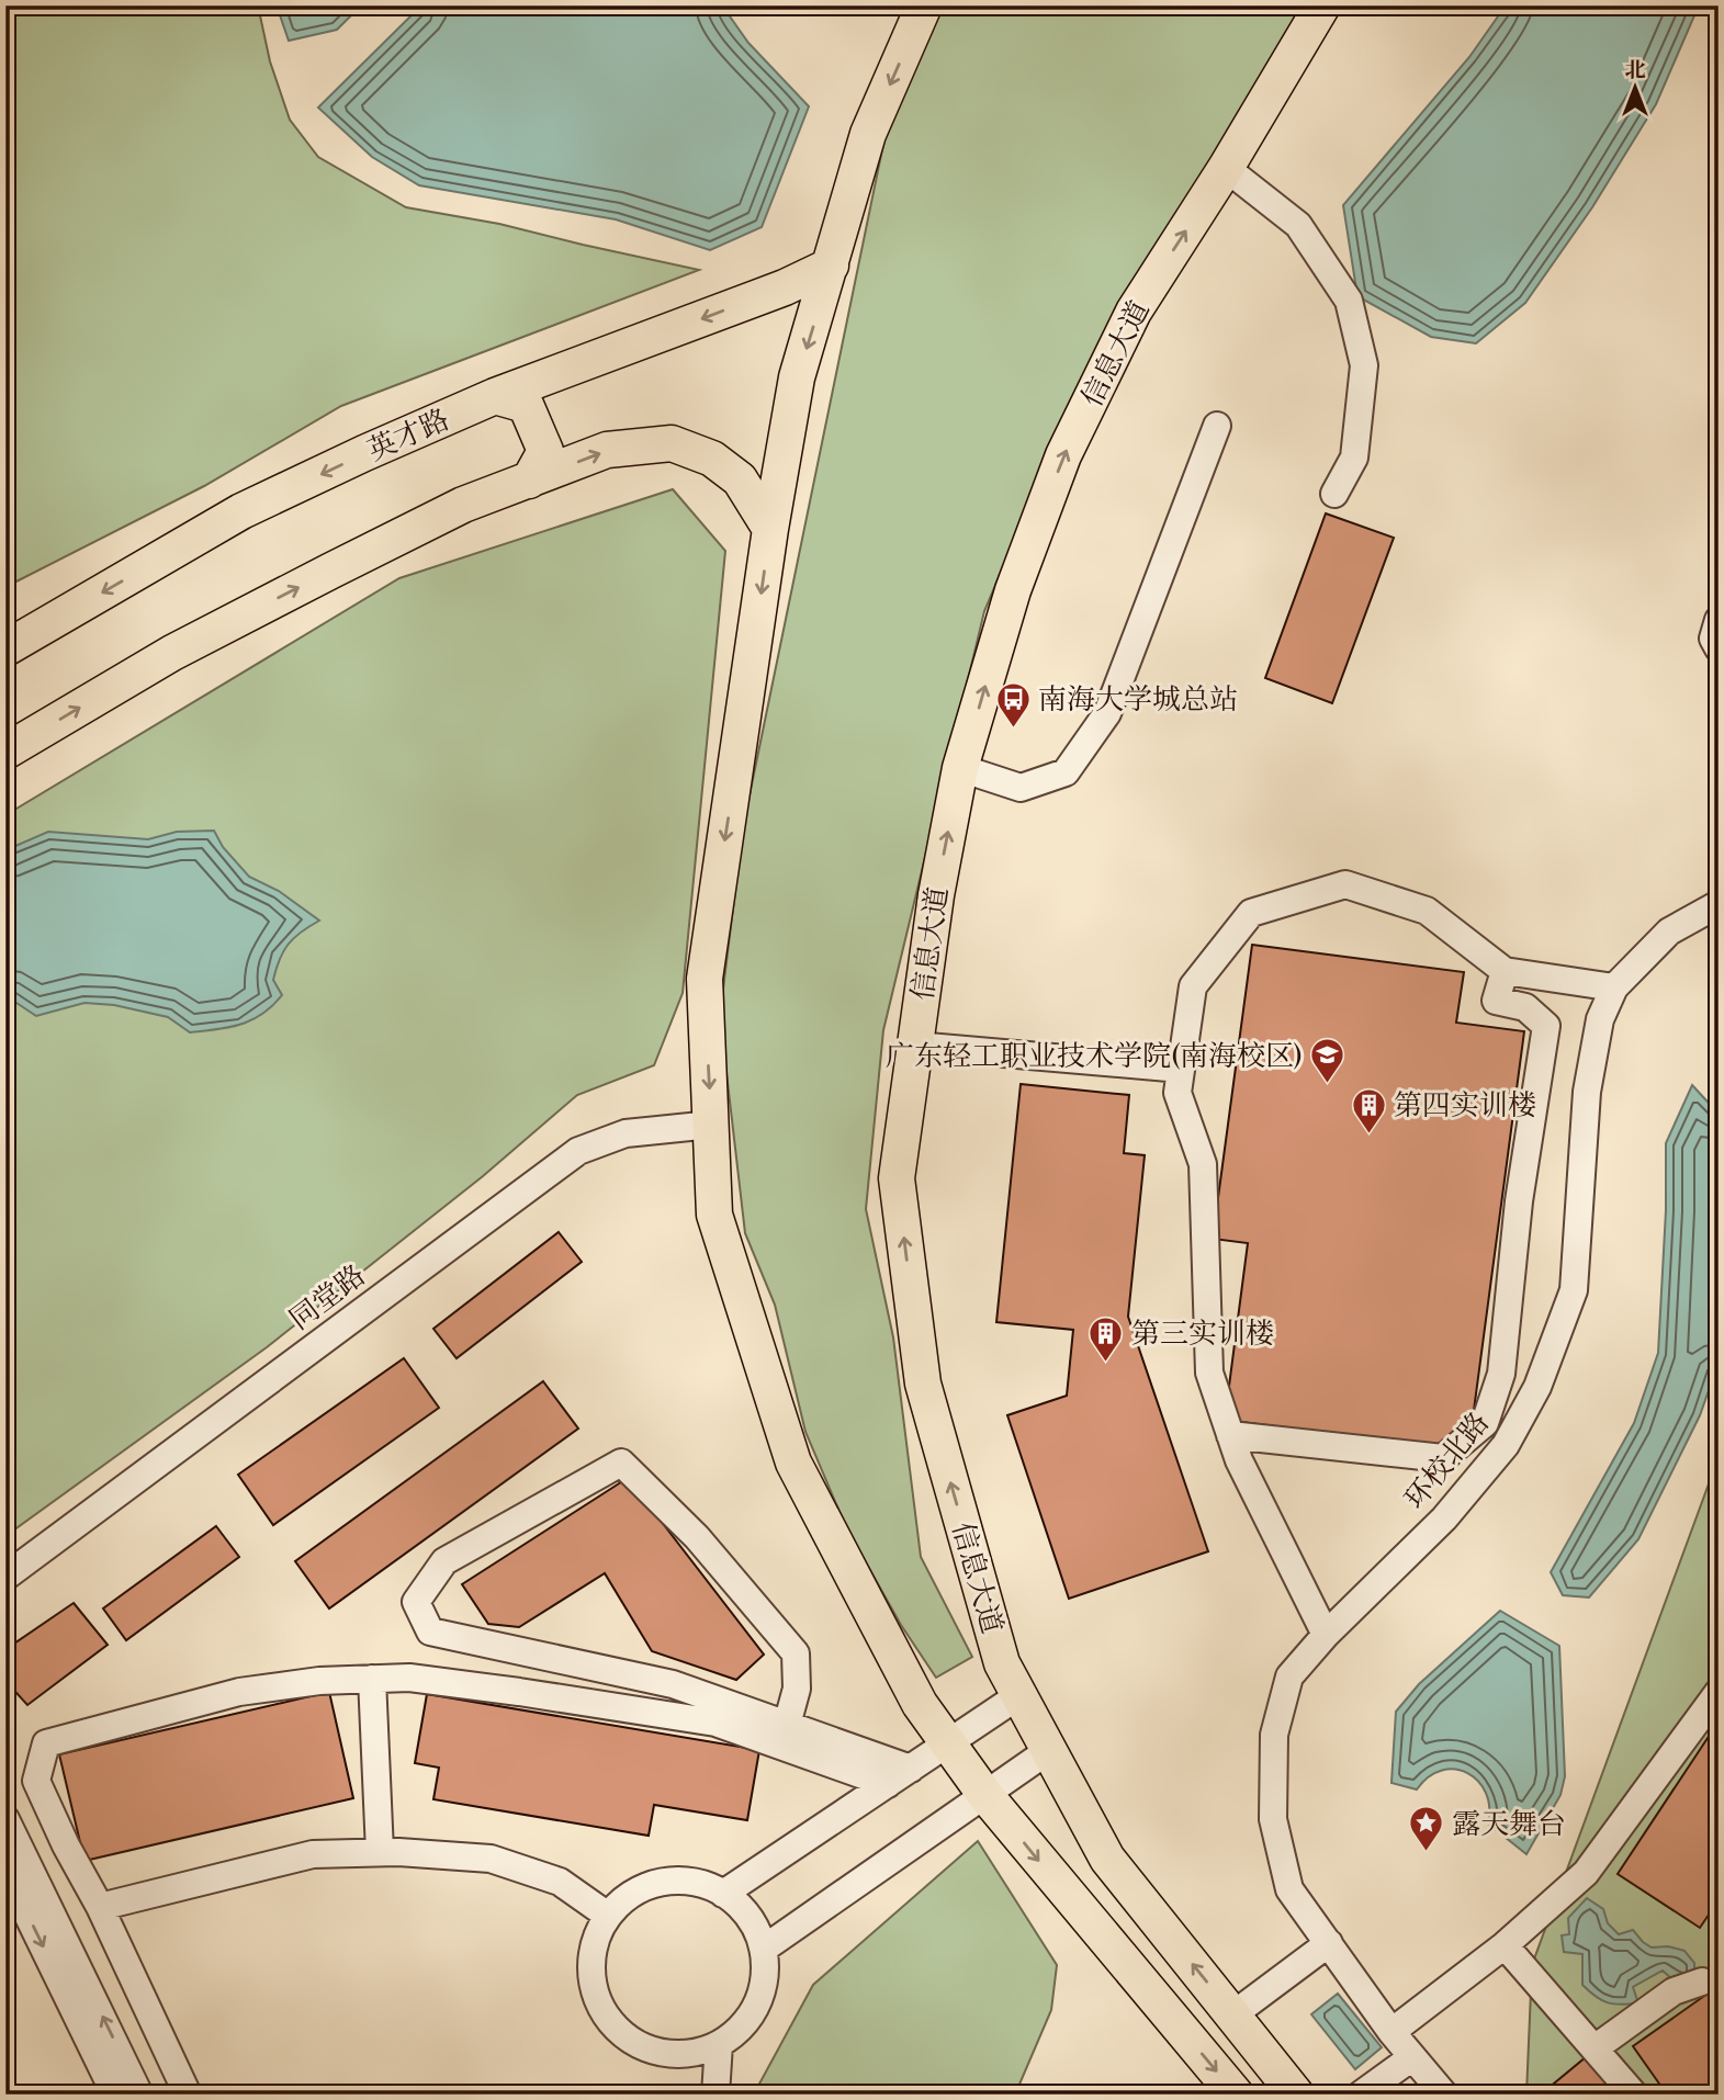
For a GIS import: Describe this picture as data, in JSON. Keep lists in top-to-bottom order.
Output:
{
  "streets": {
    "main road": ["信息大道", "英才路"],
    "street": ["同堂路", "环校北路"]
  },
  "places": {
    "bus stop": ["南海大学城总站"],
    "school or university": ["广东轻工职业技术学院(南海校区)"],
    "building": ["第四实训楼", "第三实训楼"],
    "place": ["露天舞台"]
  },
  "north": "top"
}
